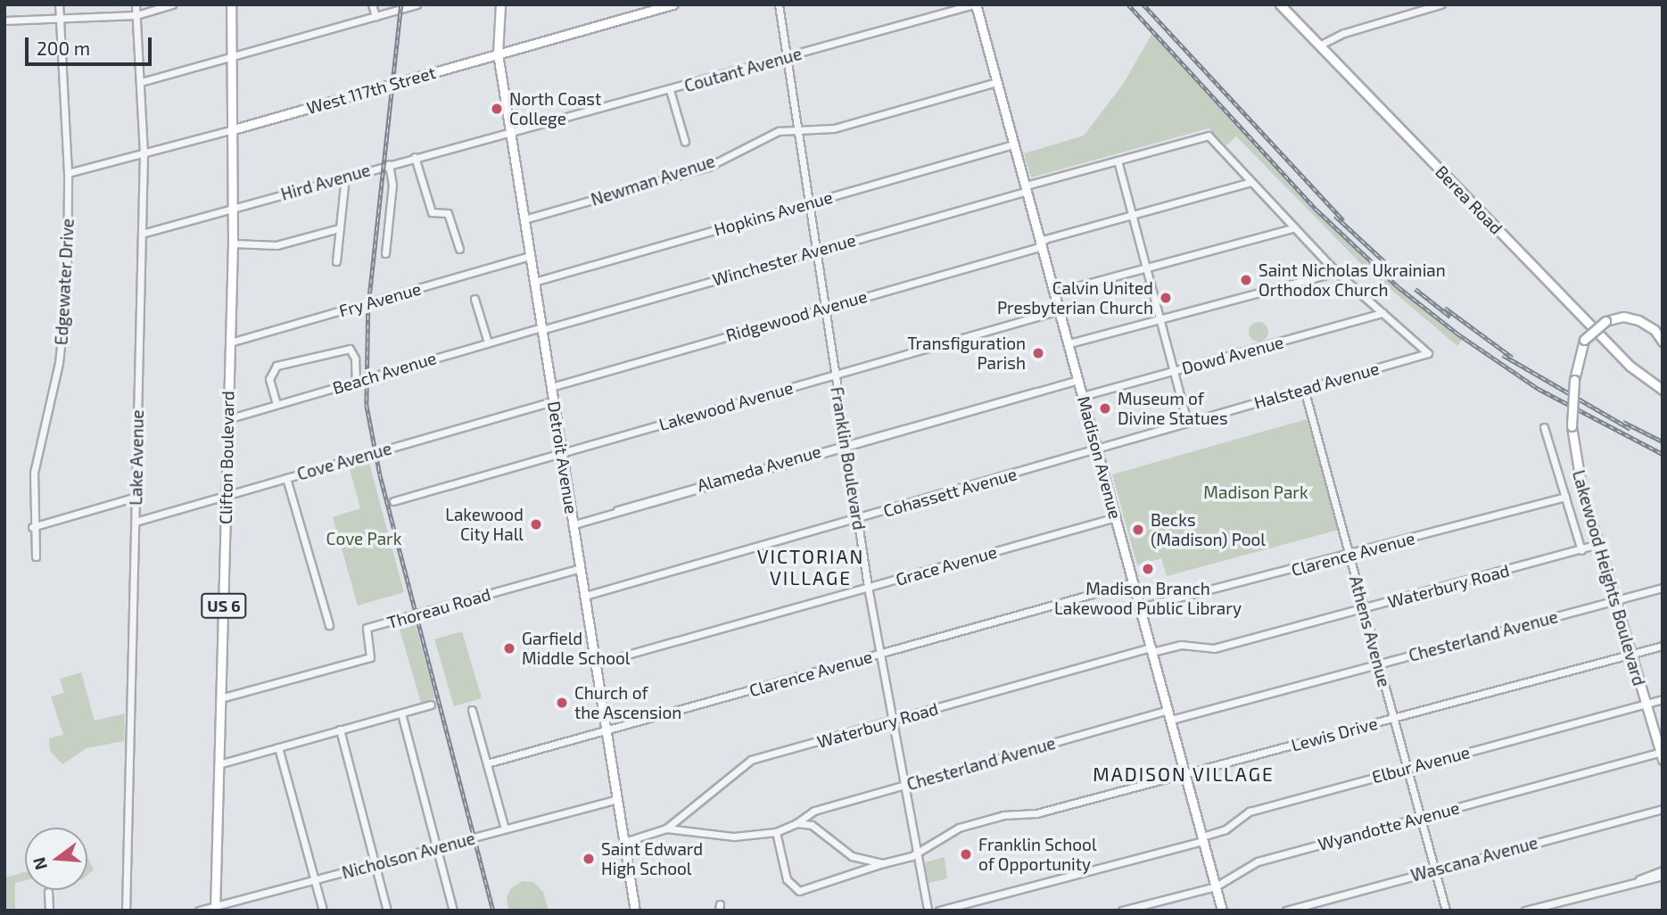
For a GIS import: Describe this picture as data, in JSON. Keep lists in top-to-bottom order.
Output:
{
  "streets": {
    "main road": [
      "West 117th Street",
      "Berea Road",
      "Clifton Boulevard",
      "Detroit Avenue",
      "Madison Avenue",
      "Lakewood Heights Boulevard",
      "US 6"
    ],
    "street": [
      "Coutant Avenue",
      "Newman Avenue",
      "Hird Avenue",
      "Hopkins Avenue",
      "Winchester Avenue",
      "Edgewater Drive",
      "Fry Avenue",
      "Ridgewood Avenue",
      "Dowd Avenue",
      "Beach Avenue",
      "Halstead Avenue",
      "Lakewood Avenue",
      "Lake Avenue",
      "Franklin Boulevard",
      "Cove Avenue",
      "Alameda Avenue",
      "Cohassett Avenue",
      "Clarence Avenue",
      "Grace Avenue",
      "Waterbury Road",
      "Thoreau Road",
      "Athens Avenue",
      "Chesterland Avenue",
      "Lewis Drive",
      "Elbur Avenue",
      "Wyandotte Avenue",
      "Nicholson Avenue",
      "Wascana Avenue"
    ]
  },
  "crossings": [
    ["Coutant Avenue", "Hird Avenue"],
    ["Coutant Avenue", "Detroit Avenue"],
    ["Coutant Avenue", "Madison Avenue"],
    ["Coutant Avenue", "Franklin Boulevard"],
    ["West 117th Street", "Edgewater Drive"],
    ["West 117th Street", "Lake Avenue"],
    ["West 117th Street", "Clifton Boulevard"],
    ["West 117th Street", "Detroit Avenue"],
    ["Newman Avenue", "Detroit Avenue"],
    ["Newman Avenue", "Madison Avenue"],
    ["Newman Avenue", "Franklin Boulevard"],
    ["Hird Avenue", "Lake Avenue"],
    ["Hird Avenue", "Clifton Boulevard"],
    ["Hird Avenue", "Detroit Avenue"],
    ["Hopkins Avenue", "Detroit Avenue"],
    ["Hopkins Avenue", "Madison Avenue"],
    ["Hopkins Avenue", "Franklin Boulevard"],
    ["Winchester Avenue", "Ridgewood Avenue"],
    ["Winchester Avenue", "Beach Avenue"],
    ["Winchester Avenue", "Detroit Avenue"],
    ["Winchester Avenue", "Madison Avenue"],
    ["Winchester Avenue", "Franklin Boulevard"],
    ["Fry Avenue", "Clifton Boulevard"],
    ["Fry Avenue", "Detroit Avenue"],
    ["Ridgewood Avenue", "Detroit Avenue"],
    ["Ridgewood Avenue", "Madison Avenue"],
    ["Ridgewood Avenue", "Franklin Boulevard"],
    ["Dowd Avenue", "Halstead Avenue"],
    ["Dowd Avenue", "Madison Avenue"],
    ["Beach Avenue", "Clifton Boulevard"],
    ["Beach Avenue", "Detroit Avenue"],
    ["Halstead Avenue", "Madison Avenue"],
    ["Halstead Avenue", "Cohassett Avenue"],
    ["Halstead Avenue", "Athens Avenue"],
    ["Lakewood Avenue", "Detroit Avenue"],
    ["Lakewood Avenue", "Madison Avenue"],
    ["Lakewood Avenue", "Franklin Boulevard"],
    ["Lake Avenue", "Cove Avenue"],
    ["Clifton Boulevard", "Cove Avenue"],
    ["Clifton Boulevard", "Thoreau Road"],
    ["Clifton Boulevard", "Nicholson Avenue"],
    ["Detroit Avenue", "Cove Avenue"],
    ["Detroit Avenue", "Alameda Avenue"],
    ["Detroit Avenue", "Cohassett Avenue"],
    ["Detroit Avenue", "Clarence Avenue"],
    ["Detroit Avenue", "Grace Avenue"],
    ["Detroit Avenue", "Waterbury Road"],
    ["Detroit Avenue", "Thoreau Road"],
    ["Detroit Avenue", "Nicholson Avenue"],
    ["Madison Avenue", "Alameda Avenue"],
    ["Madison Avenue", "Cohassett Avenue"],
    ["Madison Avenue", "Clarence Avenue"],
    ["Madison Avenue", "Grace Avenue"],
    ["Madison Avenue", "Waterbury Road"],
    ["Madison Avenue", "Chesterland Avenue"],
    ["Madison Avenue", "Lewis Drive"],
    ["Madison Avenue", "Elbur Avenue"],
    ["Madison Avenue", "Wyandotte Avenue"],
    ["Franklin Boulevard", "Alameda Avenue"],
    ["Franklin Boulevard", "Cohassett Avenue"],
    ["Franklin Boulevard", "Clarence Avenue"],
    ["Franklin Boulevard", "Grace Avenue"],
    ["Franklin Boulevard", "Waterbury Road"],
    ["Franklin Boulevard", "Chesterland Avenue"],
    ["Franklin Boulevard", "Lewis Drive"],
    ["Clarence Avenue", "Athens Avenue"],
    ["Lakewood Heights Boulevard", "Waterbury Road"],
    ["Lakewood Heights Boulevard", "Chesterland Avenue"],
    ["Lakewood Heights Boulevard", "Lewis Drive"],
    ["Lakewood Heights Boulevard", "Elbur Avenue"],
    ["Lakewood Heights Boulevard", "Wyandotte Avenue"],
    ["Waterbury Road", "Athens Avenue"],
    ["Athens Avenue", "Chesterland Avenue"],
    ["Athens Avenue", "Lewis Drive"],
    ["Athens Avenue", "Elbur Avenue"],
    ["Athens Avenue", "Wyandotte Avenue"],
    ["Athens Avenue", "Wascana Avenue"]
  ],
  "districts": ["VICTORIAN VILLAGE", "MADISON VILLAGE"],
  "parks": ["Madison Park", "Cove Park"],
  "places": [
    "North Coast College",
    "Saint Nicholas Ukrainian Orthodox Church",
    "Calvin United Presbyterian Church",
    "Transfiguration Parish",
    "Museum of Divine Statues",
    "Lakewood City Hall",
    "Becks (Madison) Pool",
    "Madison Branch Lakewood Public Library",
    "Garfield Middle School",
    "Church of the Ascension",
    "Franklin School of Opportunity",
    "Saint Edward High School"
  ],
  "scale_bar": "200 m",
  "north": "left"
}
